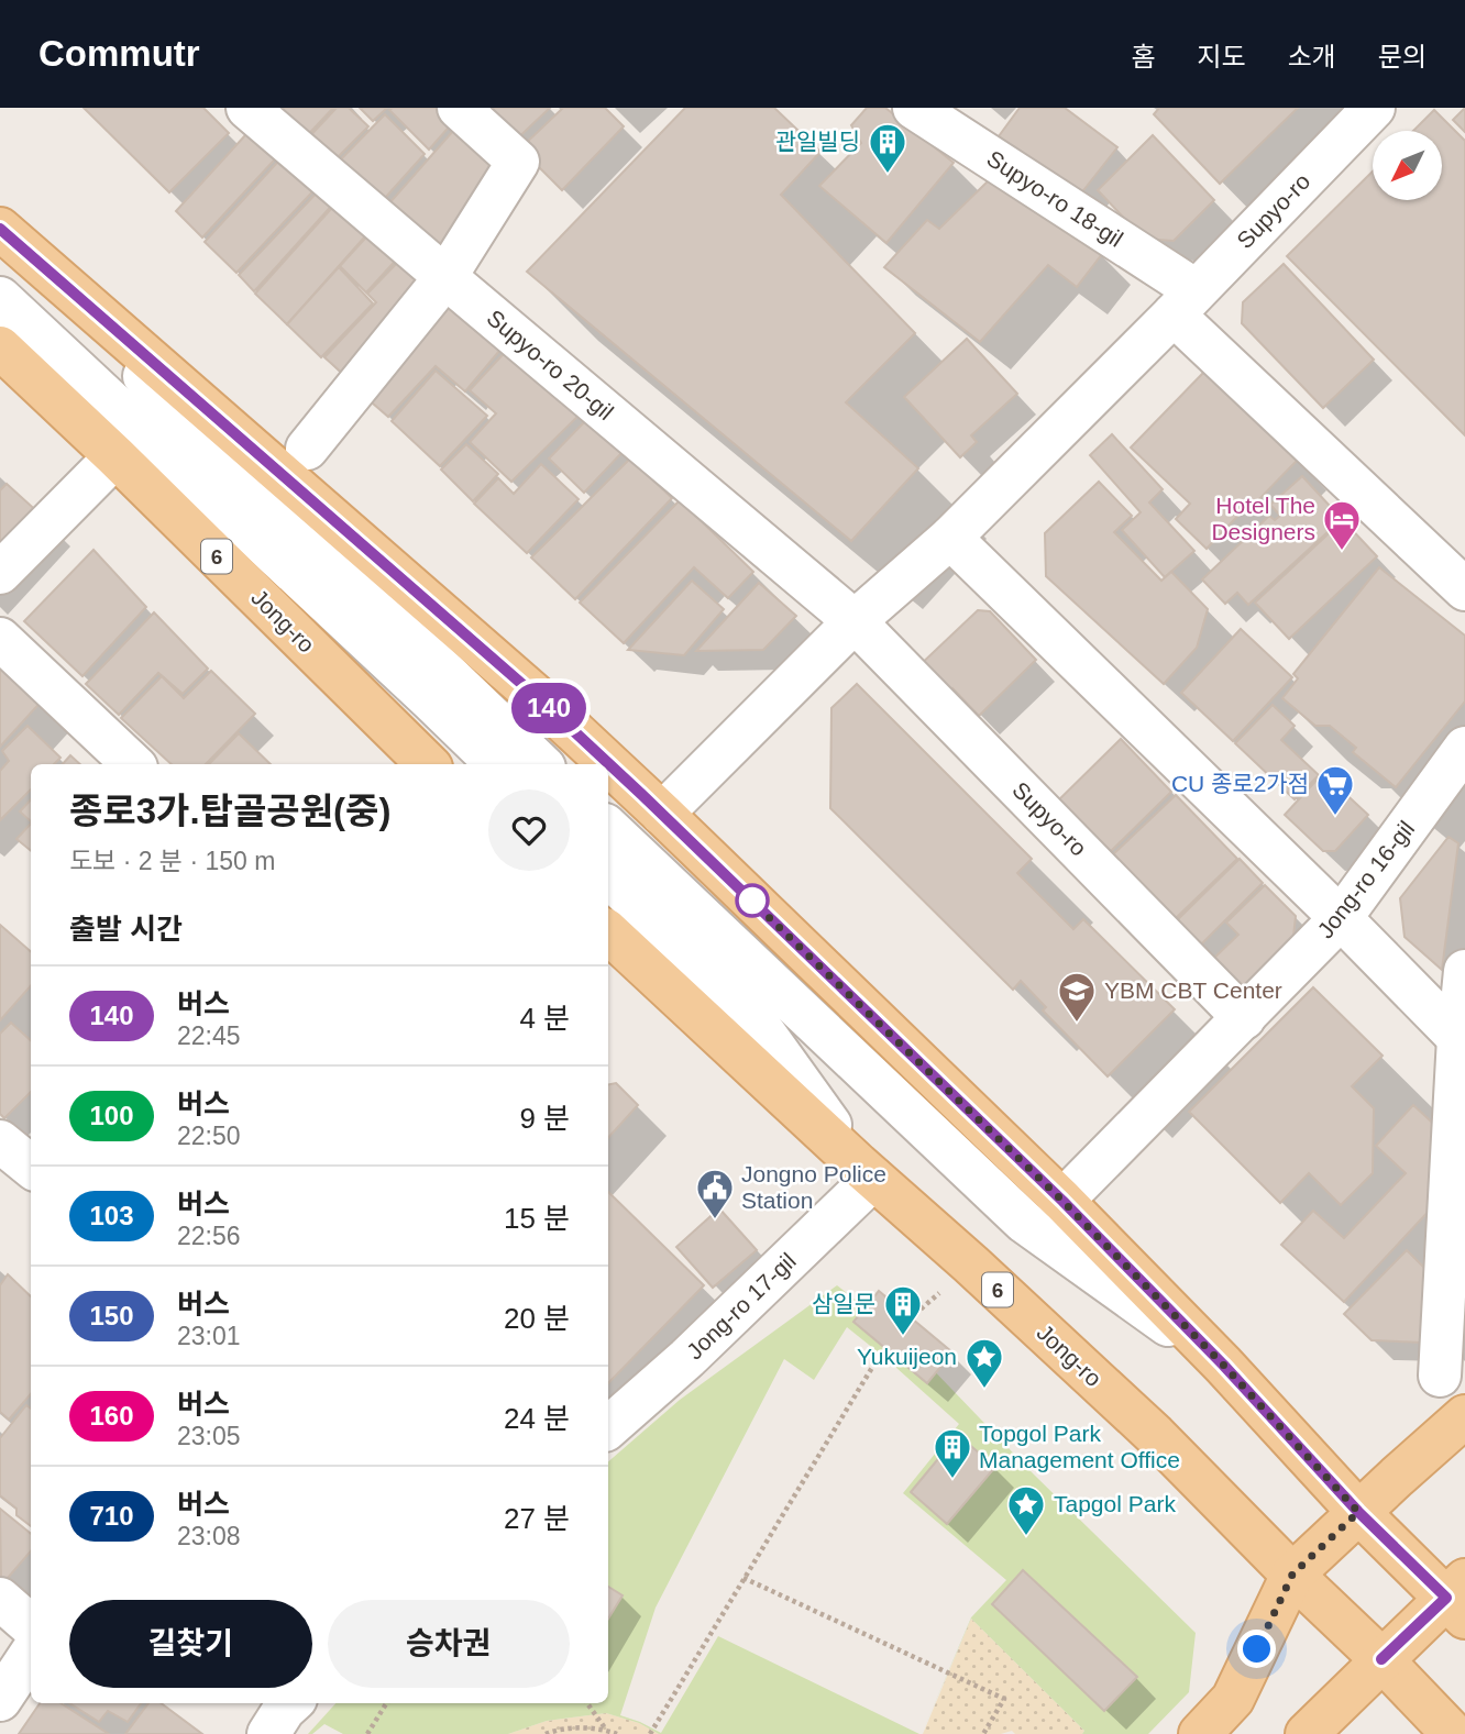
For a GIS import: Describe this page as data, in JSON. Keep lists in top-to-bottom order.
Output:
{
  "streets": {
    "main road": ["6", "Jong-ro"],
    "street": [
      "Supyo-ro 18-gil",
      "Supyo-ro",
      "Supyo-ro 20-gil",
      "Jong-ro 16-gil",
      "Jong-ro 17-gil"
    ]
  },
  "crossings": [
    ["Supyo-ro 18-gil", "Supyo-ro"],
    ["Supyo-ro", "Supyo-ro 20-gil"],
    ["Supyo-ro", "Jong-ro 16-gil"],
    ["Jong-ro", "Jong-ro 17-gil"]
  ],
  "places": {
    "building": ["관일빌딩", "삼일문", "Topgol Park Management Office"],
    "hotel": ["Hotel The Designers"],
    "supermarket": ["CU 종로2가점"],
    "school or university": ["YBM CBT Center"],
    "public building": ["Jongno Police Station"],
    "place": ["Yukuijeon", "Tapgol Park"]
  },
  "lines": ["bus line 140"],
  "north": "bottom left",
  "page": {
    "header": "Commutr",
    "nav": [
      "홈",
      "지도",
      "소개",
      "문의"
    ],
    "on_map": "140",
    "heading": [
      ["종로3가.탑골공원(중)", "도보 · 2 분 · 150 m"],
      "출발 시간"
    ],
    "list": [
      {
        "mark": "140",
        "name": "버스",
        "note": "22:45",
        "value": "4 분"
      },
      {
        "mark": "100",
        "name": "버스",
        "note": "22:50",
        "value": "9 분"
      },
      {
        "mark": "103",
        "name": "버스",
        "note": "22:56",
        "value": "15 분"
      },
      {
        "mark": "150",
        "name": "버스",
        "note": "23:01",
        "value": "20 분"
      },
      {
        "mark": "160",
        "name": "버스",
        "note": "23:05",
        "value": "24 분"
      },
      {
        "mark": "710",
        "name": "버스",
        "note": "23:08",
        "value": "27 분"
      }
    ],
    "buttons": ["길찾기", "승차권"]
  }
}
